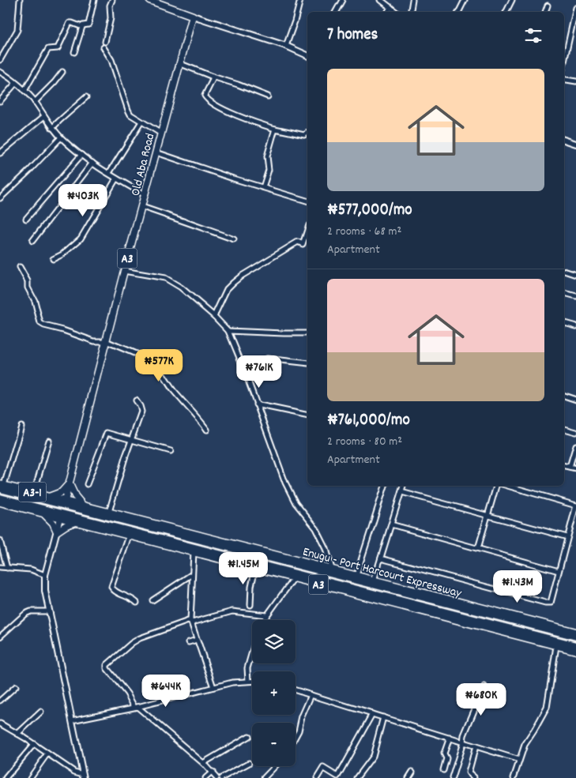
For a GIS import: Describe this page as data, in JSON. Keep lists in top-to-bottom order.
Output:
{
  "streets": {
    "main road": [
      "Old Aba Road",
      "A3",
      "A3-1",
      "Enugu - Port Harcourt Expressway"
    ]
  },
  "crossings": [
    ["Old Aba Road", "Enugu - Port Harcourt Expressway"],
    ["A3", "A3-1"]
  ],
  "page": {
    "heading": "7 homes",
    "list": [
      {
        "name": "₦577,000/mo",
        "note": "2 rooms · 68 m² · Apartment"
      },
      {
        "name": "₦761,000/mo",
        "note": "2 rooms · 80 m² · Apartment"
      }
    ],
    "price": [
      "₦403K",
      "₦577K",
      "₦761K",
      "₦1.45M",
      "₦1.43M",
      "₦644K",
      "₦680K"
    ],
    "map_buttons": ["+", "−"]
  }
}
